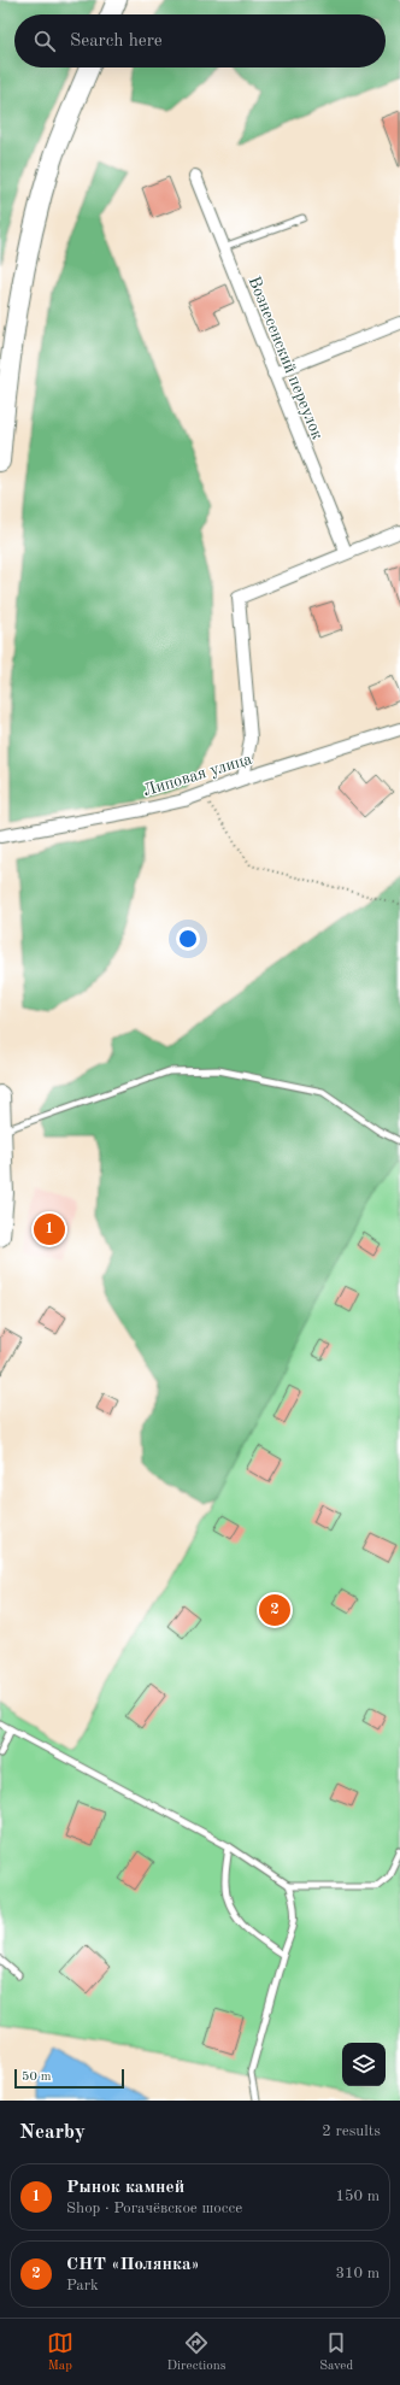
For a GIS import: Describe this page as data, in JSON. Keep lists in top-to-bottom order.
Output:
{
  "streets": {
    "street": ["Вознесенский переулок", "Липовая улица"]
  },
  "scale_bar": "50 m",
  "page": {
    "search": "Search here",
    "pins": ["1", "2"],
    "scale": "50 m",
    "heading": ["Nearby", "2 results"],
    "list": [
      {
        "mark": "1",
        "name": "Рынок камней",
        "note": "Shop · Рогачёвское шоссе",
        "value": "150 m"
      },
      {
        "mark": "2",
        "name": "СНТ «Полянка»",
        "note": "Park",
        "value": "310 m"
      }
    ],
    "nav": ["Map", "Directions", "Saved"]
  }
}
